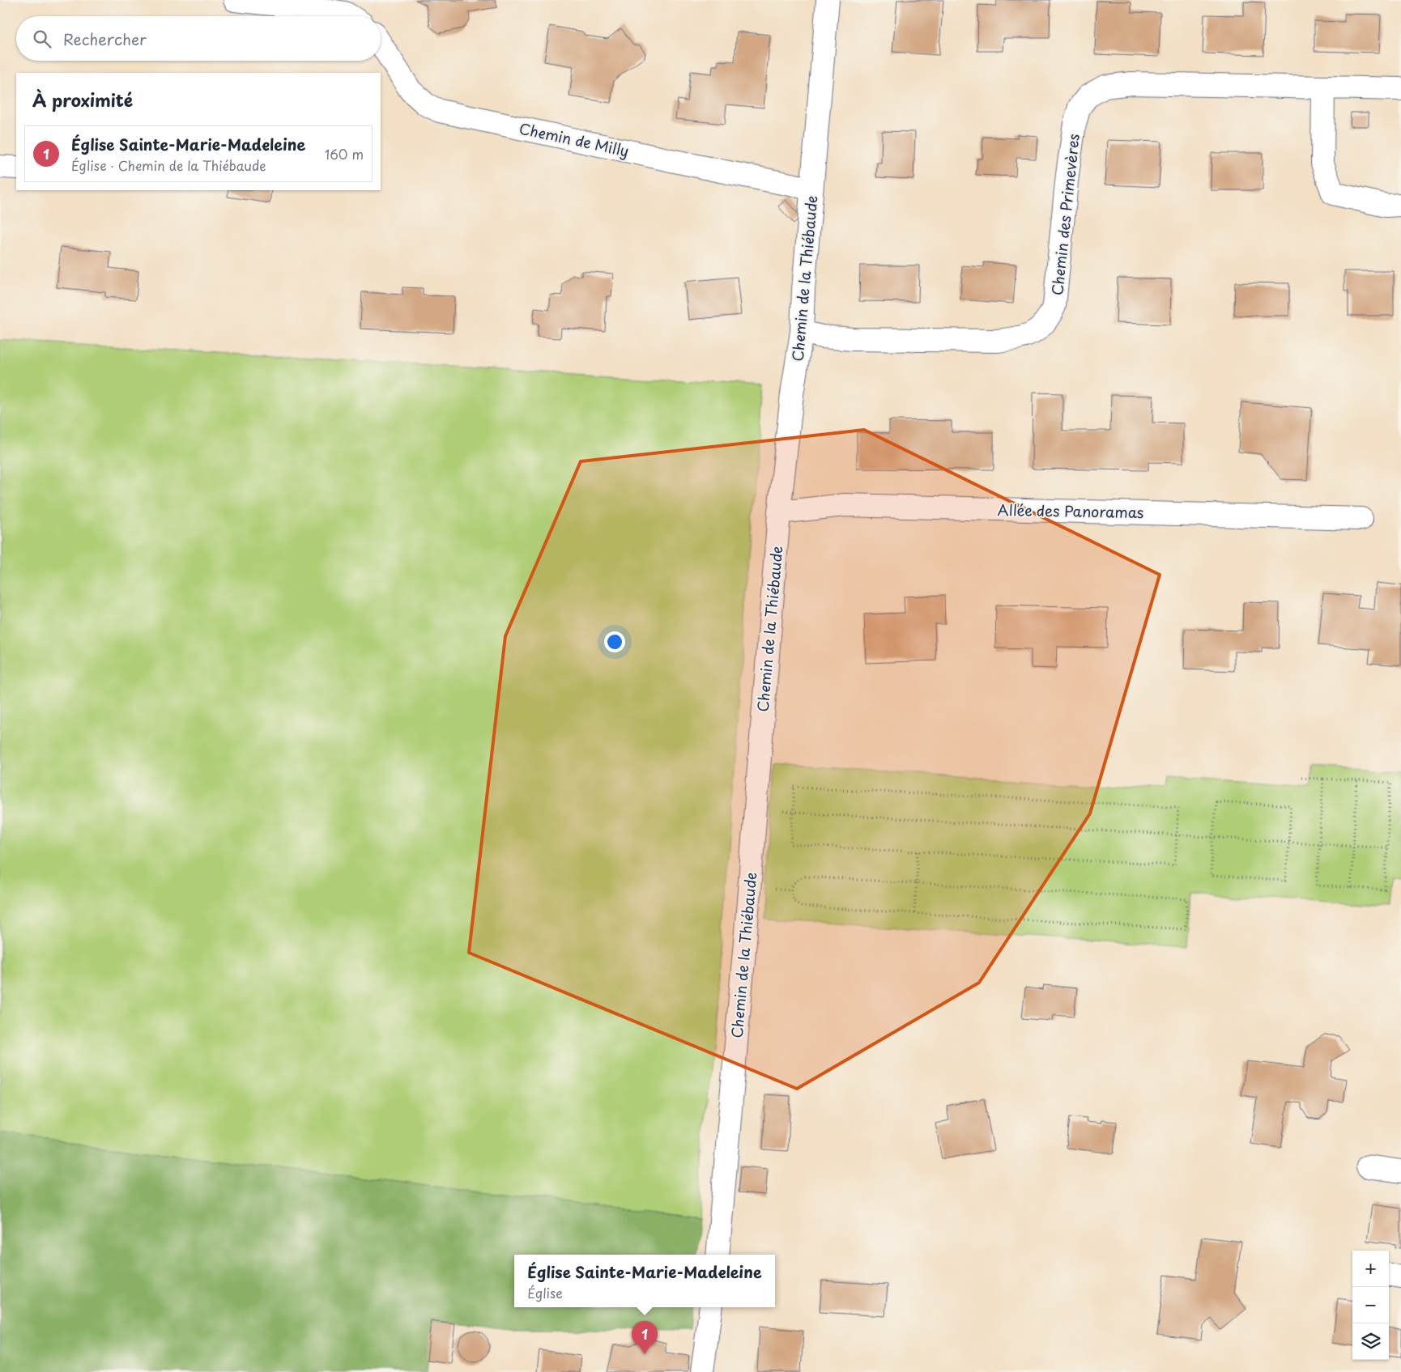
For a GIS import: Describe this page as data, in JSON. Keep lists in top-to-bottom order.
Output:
{
  "streets": {
    "street": [
      "Chemin de Milly",
      "Chemin des Primevères",
      "Chemin de la Thiébaude",
      "Allée des Panoramas"
    ]
  },
  "crossings": [
    ["Chemin de Milly", "Chemin de la Thiébaude"],
    ["Chemin des Primevères", "Chemin de la Thiébaude"],
    ["Chemin de la Thiébaude", "Allée des Panoramas"]
  ],
  "page": {
    "search": "Rechercher",
    "heading": "À proximité",
    "list": [
      {
        "mark": "1",
        "name": "Église Sainte-Marie-Madeleine",
        "note": "Église · Chemin de la Thiébaude",
        "value": "160 m"
      }
    ],
    "map_buttons": ["+", "−"],
    "popup": ["Église Sainte-Marie-Madeleine", "Église"],
    "pins": "1"
  }
}
